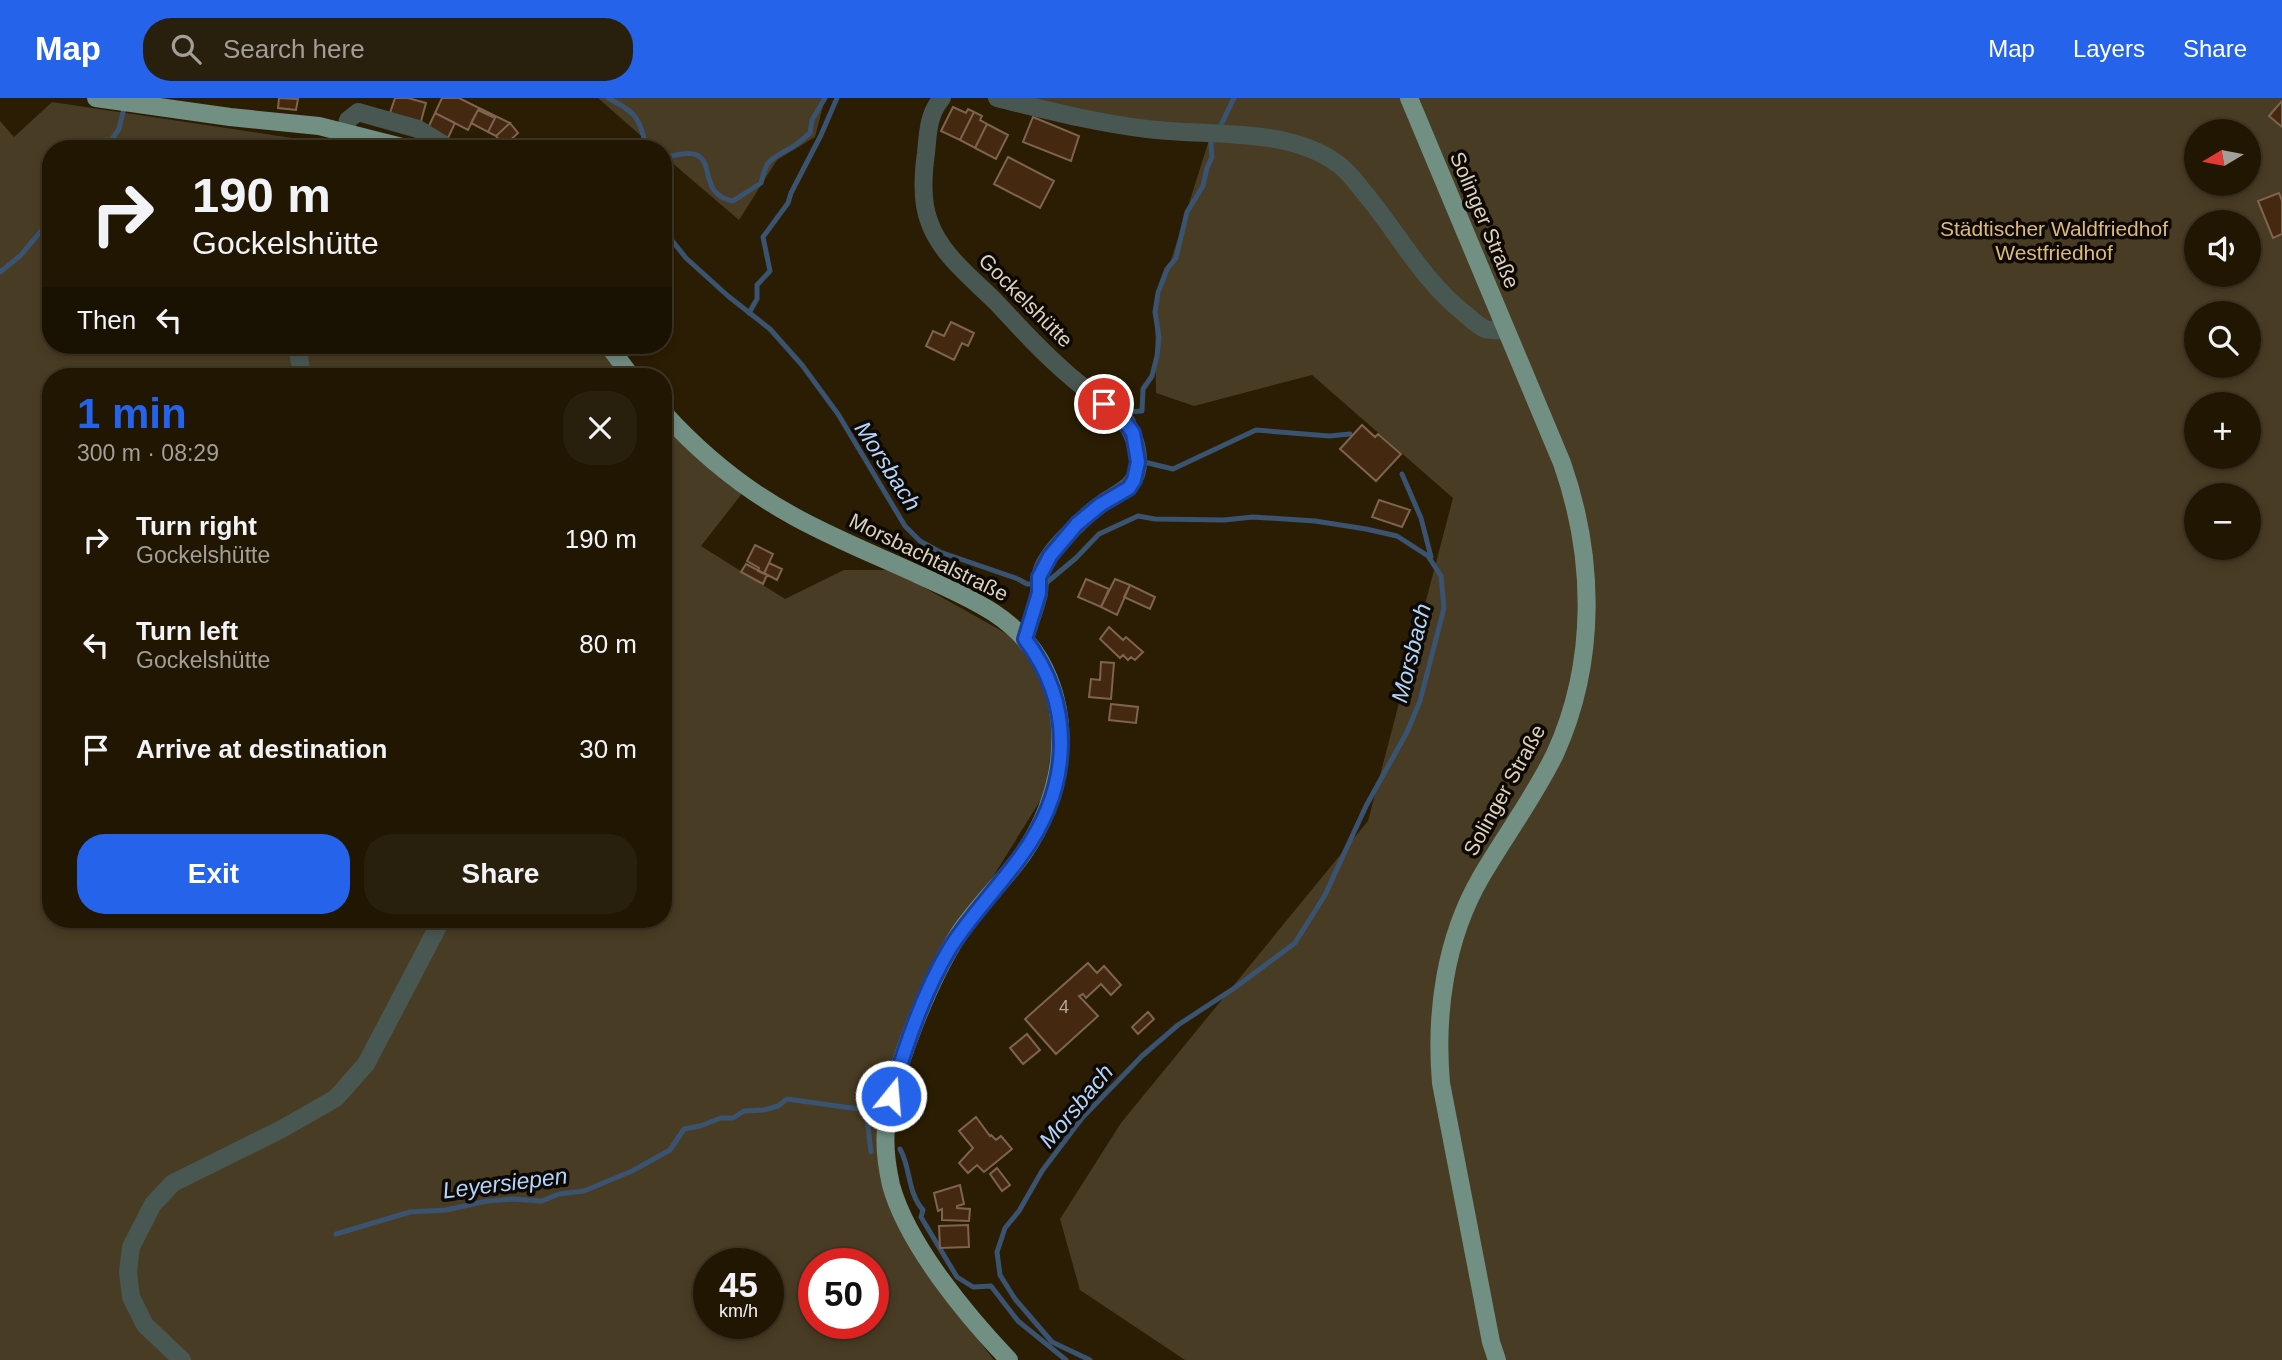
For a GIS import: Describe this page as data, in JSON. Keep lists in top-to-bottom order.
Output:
{
  "streets": {
    "main road": ["Solinger Straße", "Morsbachtalstraße"],
    "street": ["Gockelshütte"]
  },
  "crossings": [
    ["Gockelshütte", "Morsbachtalstraße"]
  ],
  "water": ["Morsbach", "Leyersiepen"],
  "parks": ["Städtischer Waldfriedhof Westfriedhof"],
  "house_numbers": ["4"],
  "north": "left",
  "page": {
    "header": "Map",
    "search": "Search here",
    "nav": ["Map", "Layers", "Share"],
    "map_buttons": ["+", "−"],
    "turn": ["190 m", "Gockelshütte"],
    "then": "Then",
    "heading": ["1 min", "300 m · 08:29"],
    "list": [
      {
        "name": "Turn right",
        "note": "Gockelshütte",
        "value": "190 m"
      },
      {
        "name": "Turn left",
        "note": "Gockelshütte",
        "value": "80 m"
      },
      {
        "name": "Arrive at destination",
        "value": "30 m"
      }
    ],
    "buttons": ["Exit", "Share"],
    "speed": "45 km/h",
    "limit": "50"
  }
}
